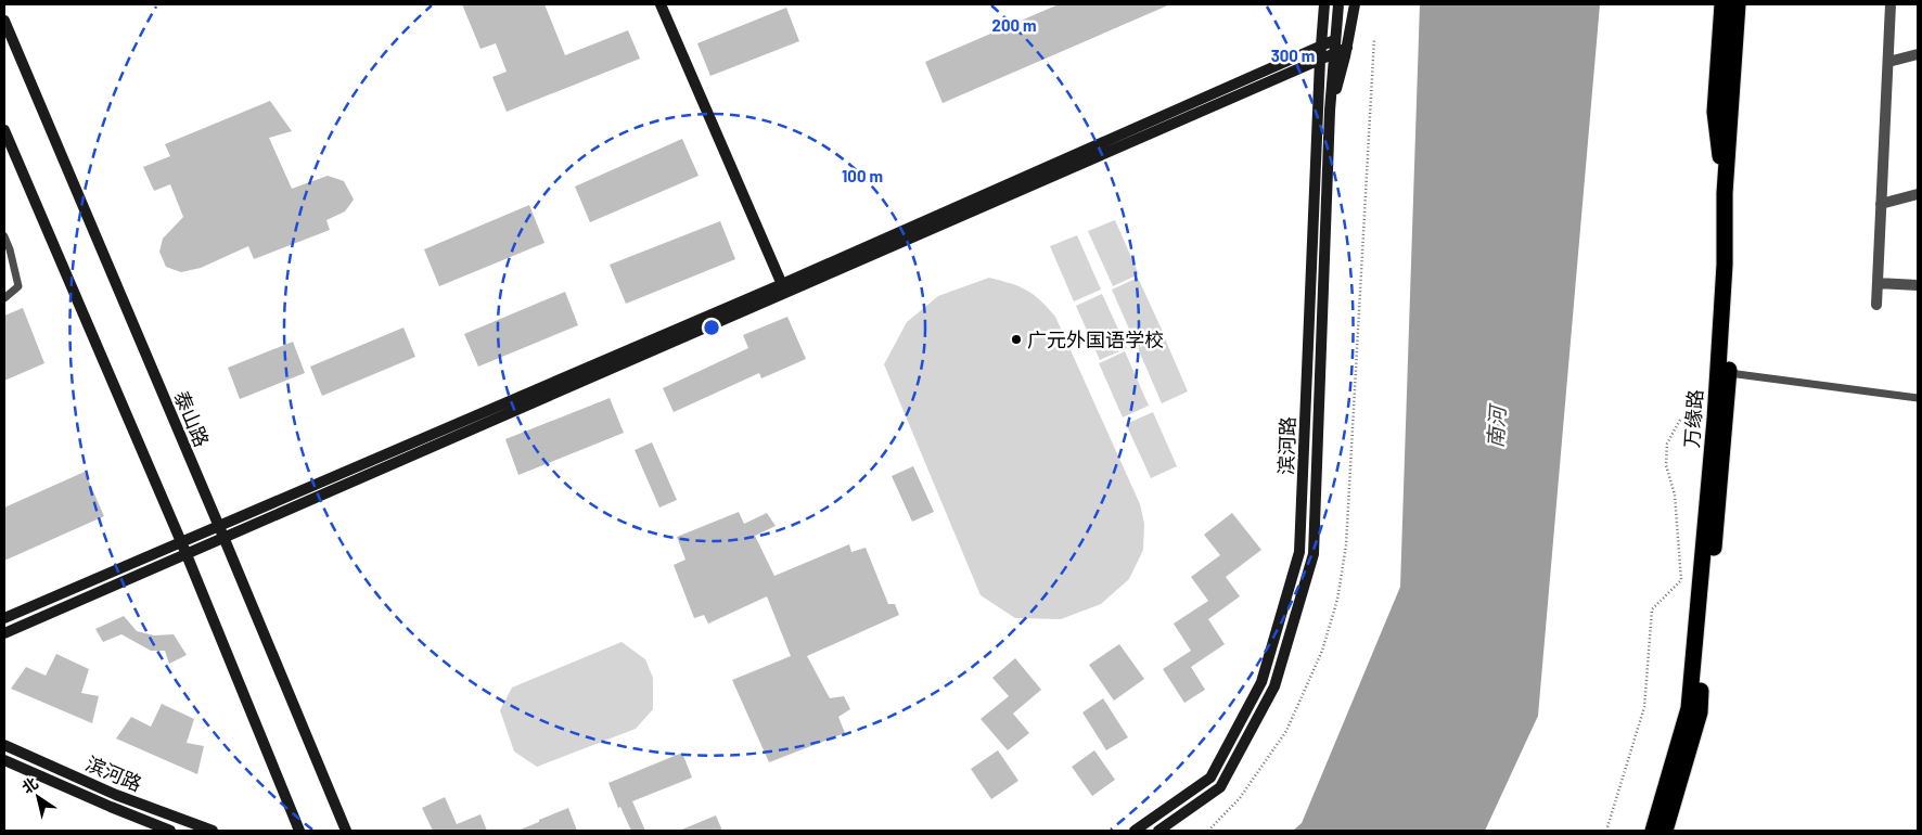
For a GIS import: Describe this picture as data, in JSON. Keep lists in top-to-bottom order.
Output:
{
  "streets": {
    "highway": ["万缘路"],
    "street": ["泰山路", "滨河路"]
  },
  "water": ["南河"],
  "places": ["广元外国语学校"],
  "north": "top left",
  "rings": ["200 m", "300 m", "100 m"]
}
